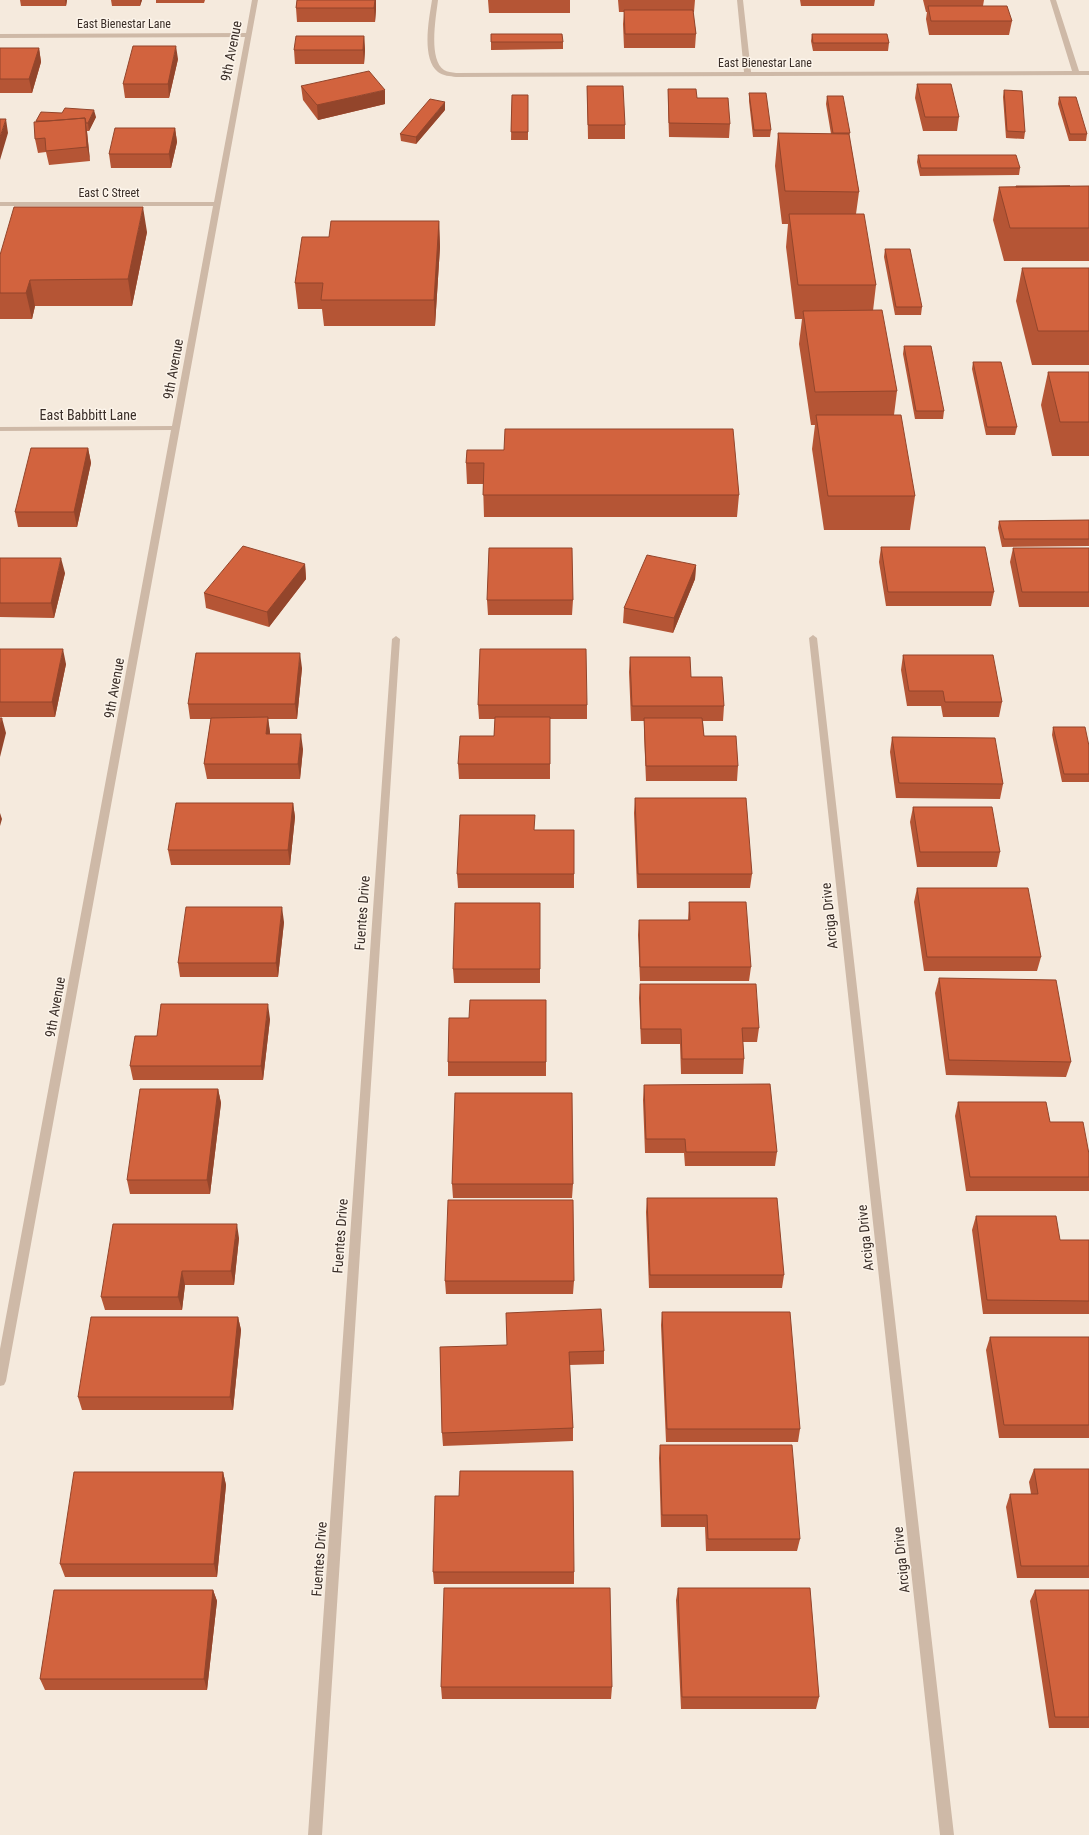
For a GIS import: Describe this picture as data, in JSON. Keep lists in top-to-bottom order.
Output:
{
  "streets": {
    "street": [
      "East Bienestar Lane",
      "9th Avenue",
      "East C Street",
      "East Babbitt Lane",
      "Fuentes Drive",
      "Arciga Drive"
    ]
  },
  "crossings": [
    ["East Bienestar Lane", "9th Avenue"],
    ["9th Avenue", "East C Street"],
    ["9th Avenue", "East Babbitt Lane"]
  ]
}
